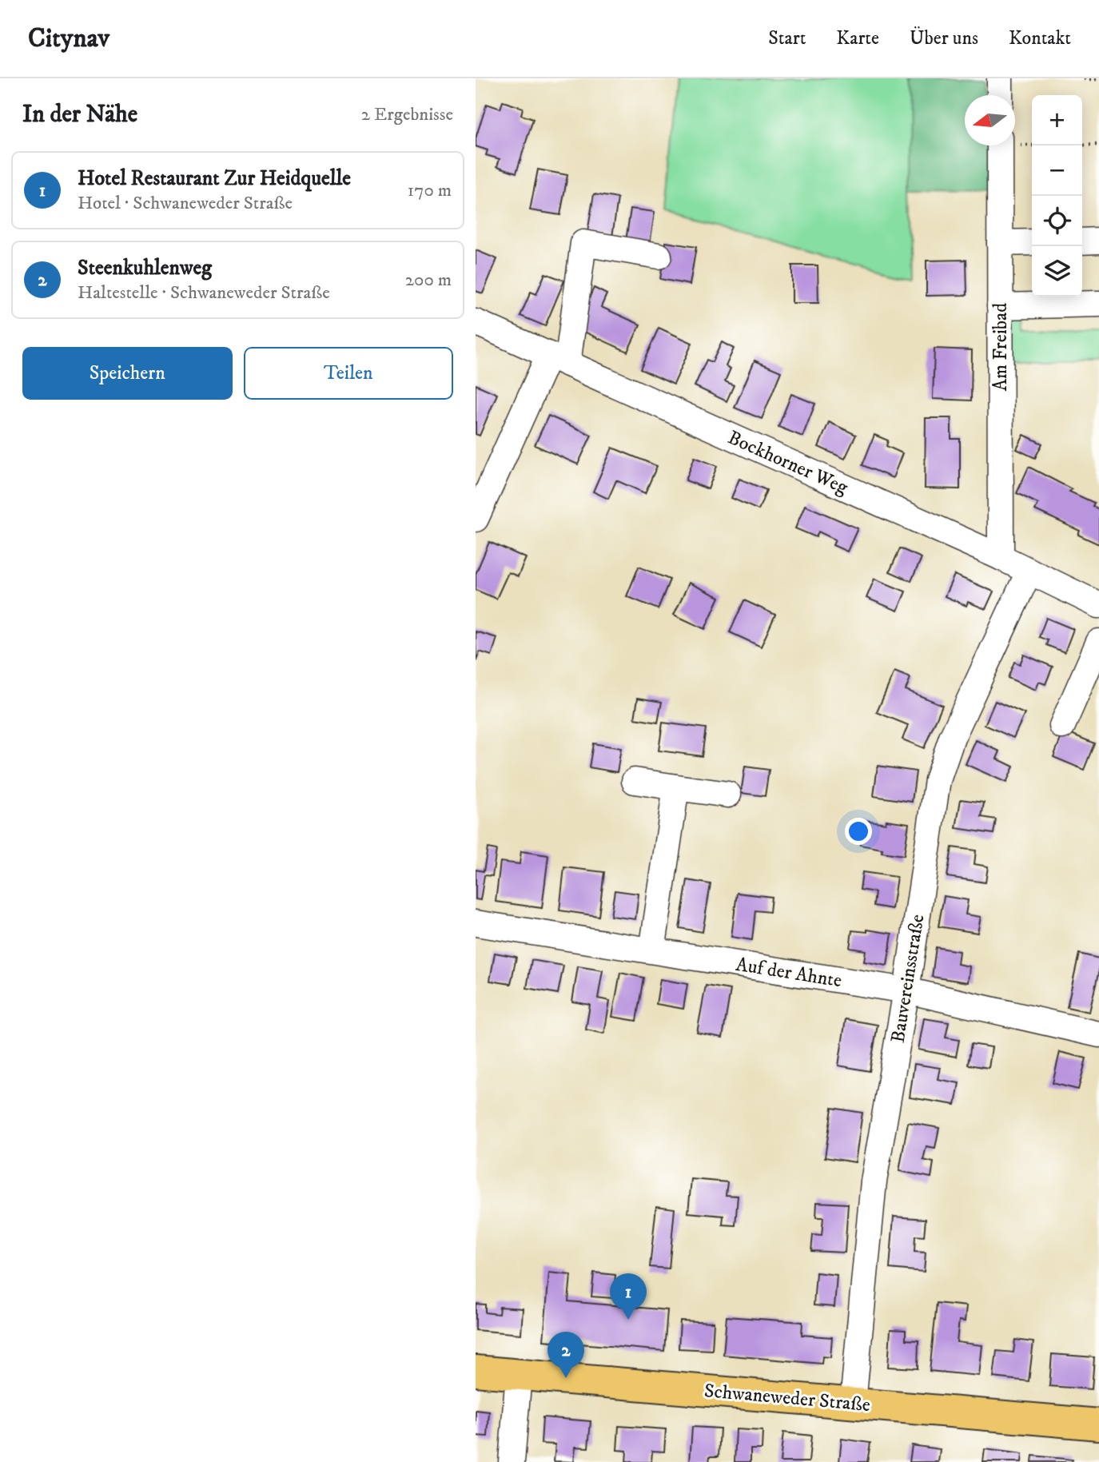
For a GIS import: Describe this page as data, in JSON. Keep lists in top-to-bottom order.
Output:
{
  "streets": {
    "main road": ["Schwaneweder Straße"],
    "street": [
      "Am Freibad",
      "Bockhorner Weg",
      "Auf der Ahnte",
      "Bauvereinsstraße"
    ]
  },
  "crossings": [
    ["Am Freibad", "Bockhorner Weg"],
    ["Bockhorner Weg", "Bauvereinsstraße"],
    ["Auf der Ahnte", "Bauvereinsstraße"],
    ["Bauvereinsstraße", "Schwaneweder Straße"]
  ],
  "north": "left",
  "page": {
    "header": "Citynav",
    "nav": [
      "Start",
      "Karte",
      "Über uns",
      "Kontakt"
    ],
    "heading": ["In der Nähe", "2 Ergebnisse"],
    "map_buttons": ["+", "−"],
    "list": [
      {
        "mark": "1",
        "name": "Hotel Restaurant Zur Heidquelle",
        "note": "Hotel · Schwaneweder Straße",
        "value": "170 m"
      },
      {
        "mark": "2",
        "name": "Steenkuhlenweg",
        "note": "Haltestelle · Schwaneweder Straße",
        "value": "200 m"
      }
    ],
    "buttons": ["Speichern", "Teilen"],
    "pins": ["1", "2"]
  }
}
